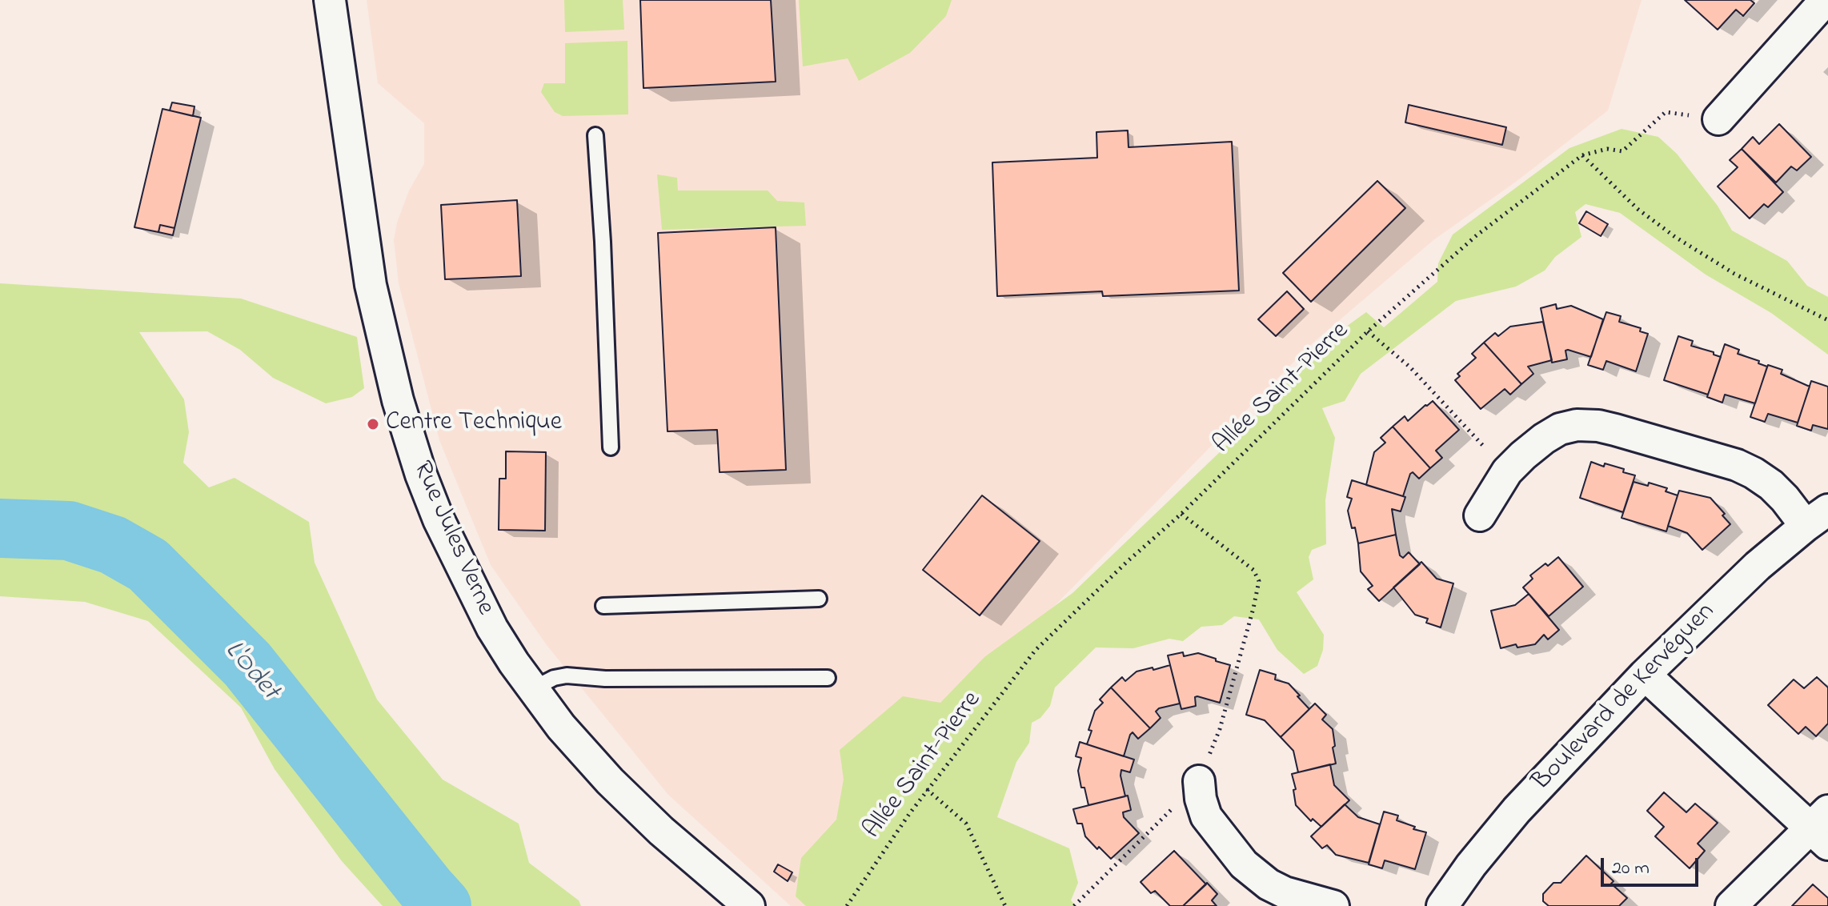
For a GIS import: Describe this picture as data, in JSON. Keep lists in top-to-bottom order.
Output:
{
  "streets": {
    "street": ["Rue Jules Verne", "Boulevard de Kervéguen"],
    "path": ["Allée Saint-Pierre"]
  },
  "water": ["L'Odet"],
  "places": ["Centre Technique"],
  "scale_bar": "20 m"
}
